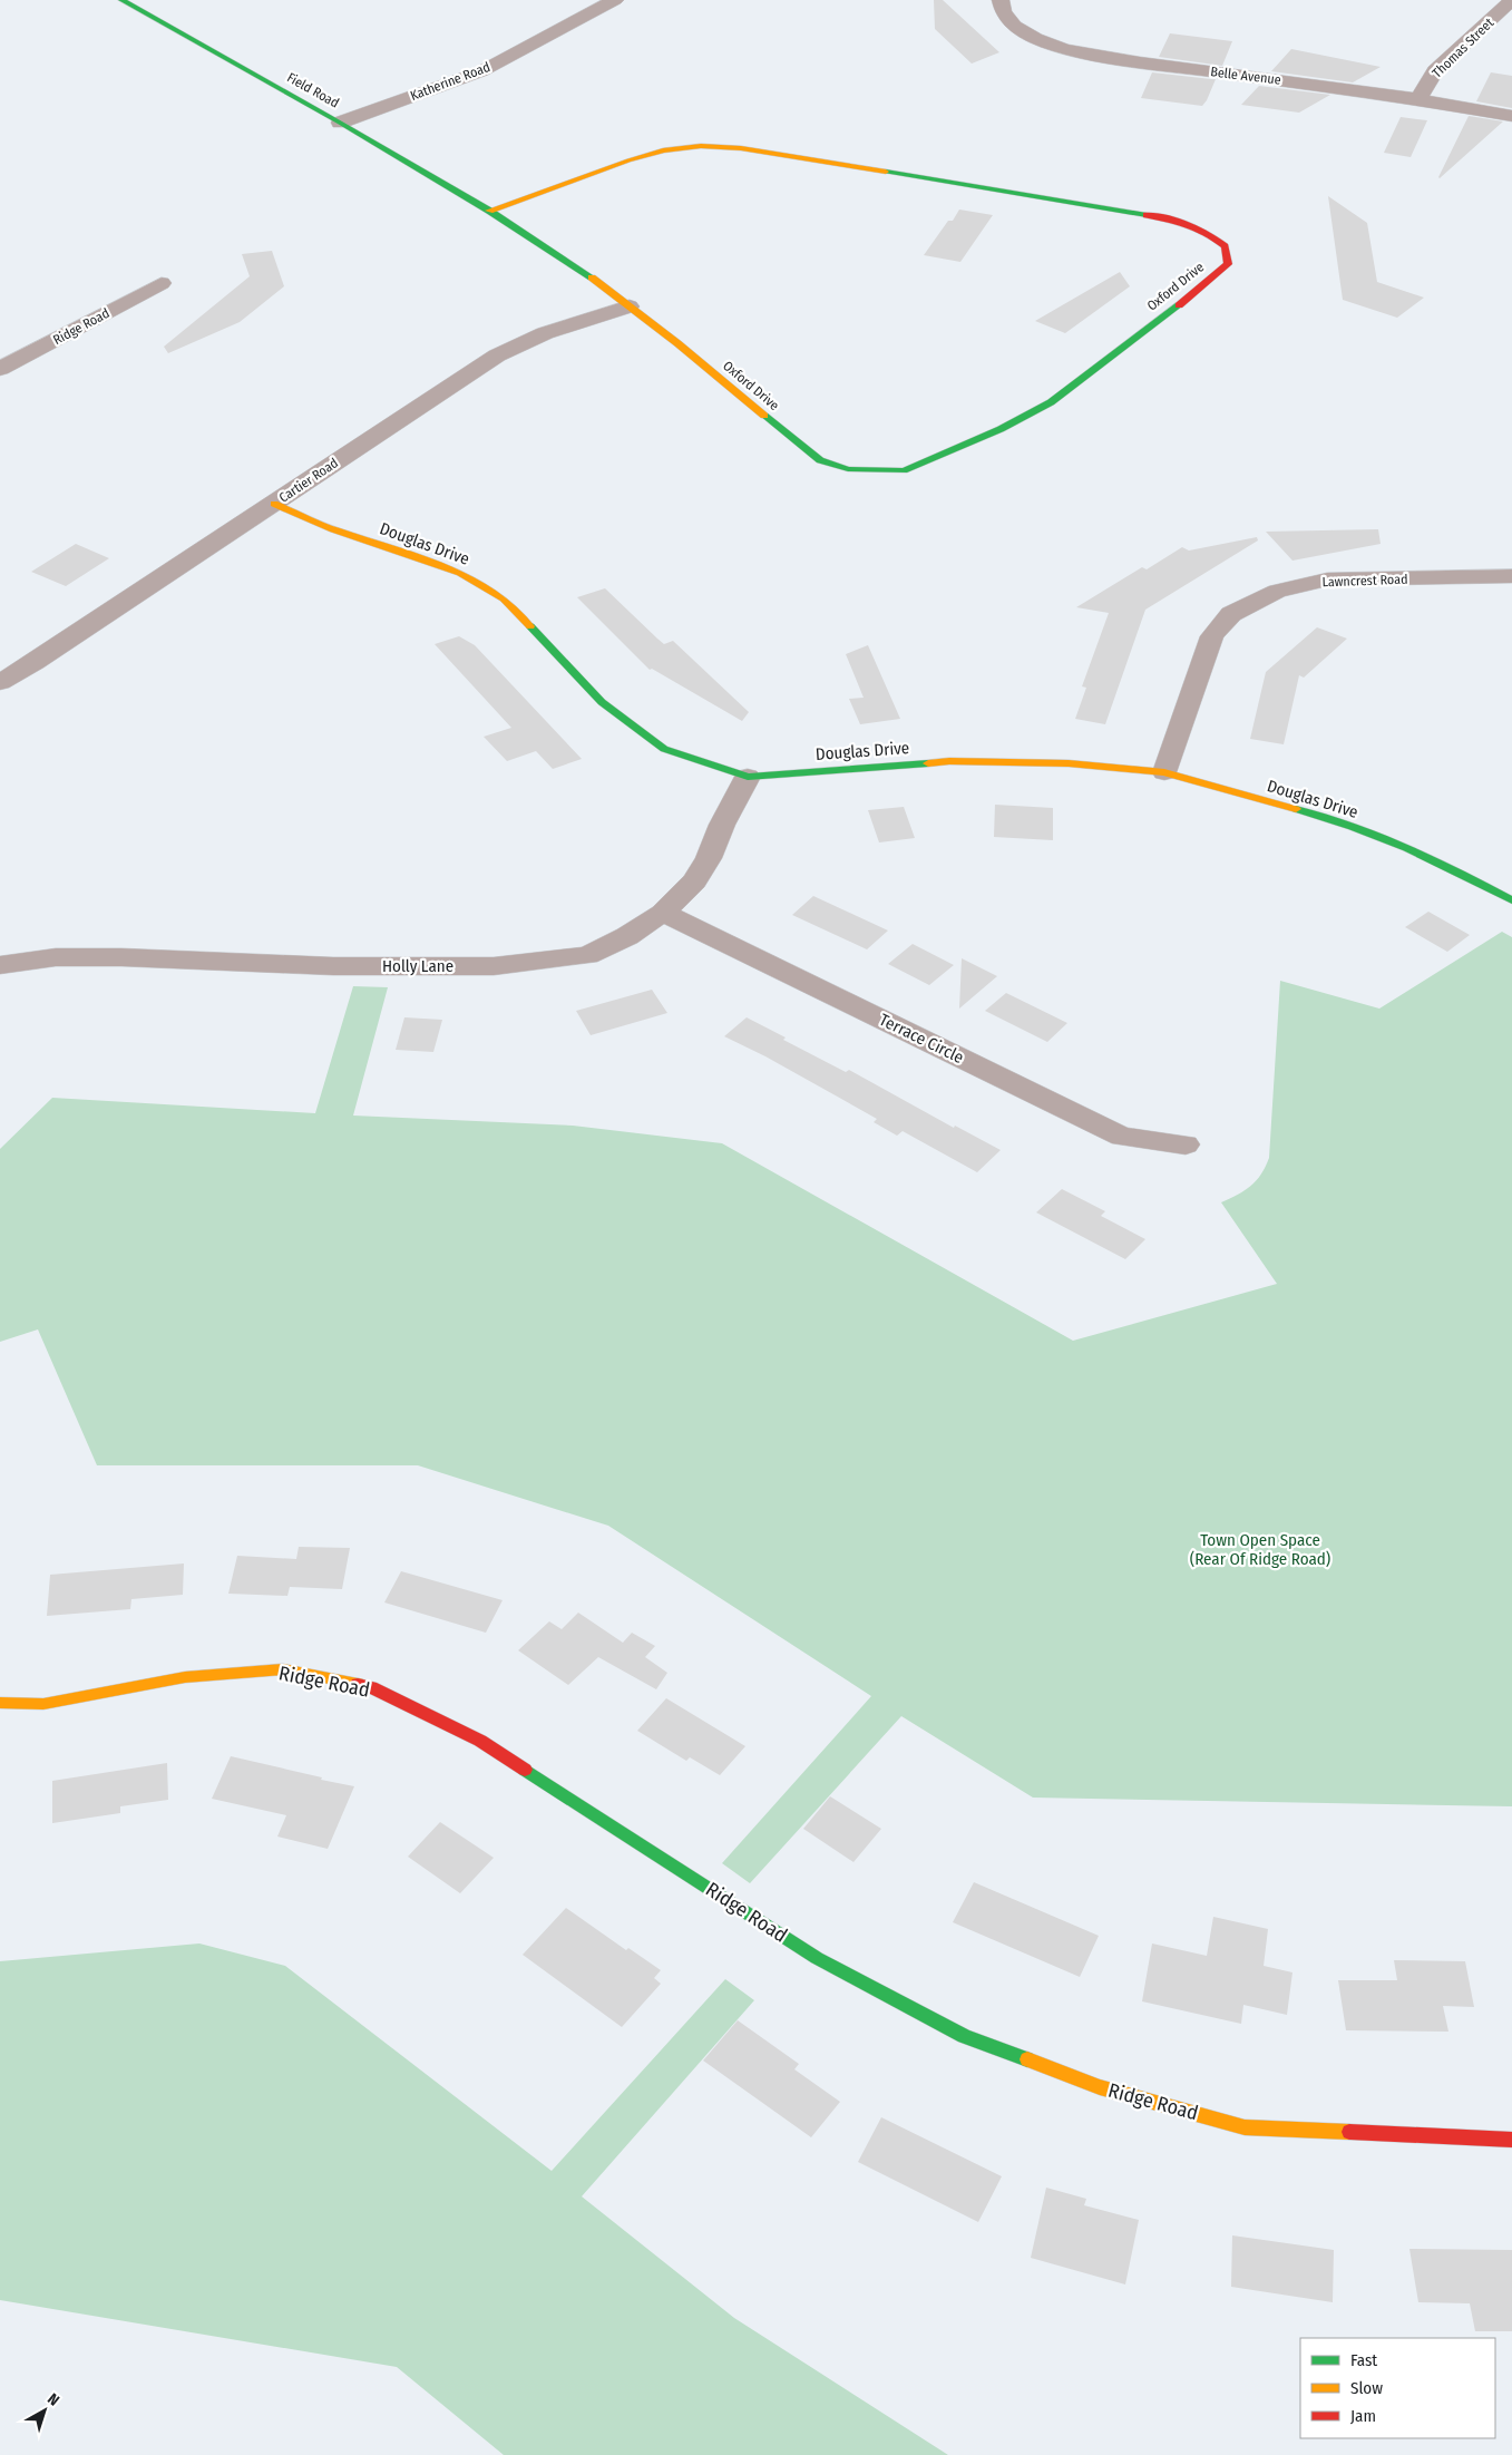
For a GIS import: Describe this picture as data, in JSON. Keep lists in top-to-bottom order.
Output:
{
  "streets": {
    "street": [
      "Thomas Street",
      "Belle Avenue",
      "Katherine Road",
      "Field Road",
      "Oxford Drive",
      "Ridge Road",
      "Cartier Road",
      "Douglas Drive",
      "Lawncrest Road",
      "Holly Lane",
      "Terrace Circle"
    ]
  },
  "crossings": [
    ["Thomas Street", "Belle Avenue"],
    ["Katherine Road", "Field Road"],
    ["Field Road", "Oxford Drive"],
    ["Oxford Drive", "Cartier Road"],
    ["Cartier Road", "Douglas Drive"],
    ["Douglas Drive", "Lawncrest Road"],
    ["Douglas Drive", "Holly Lane"],
    ["Holly Lane", "Terrace Circle"]
  ],
  "parks": ["Town Open Space (Rear Of Ridge Road)"],
  "legend": ["Fast", "Slow", "Jam"],
  "north": "top right"
}
